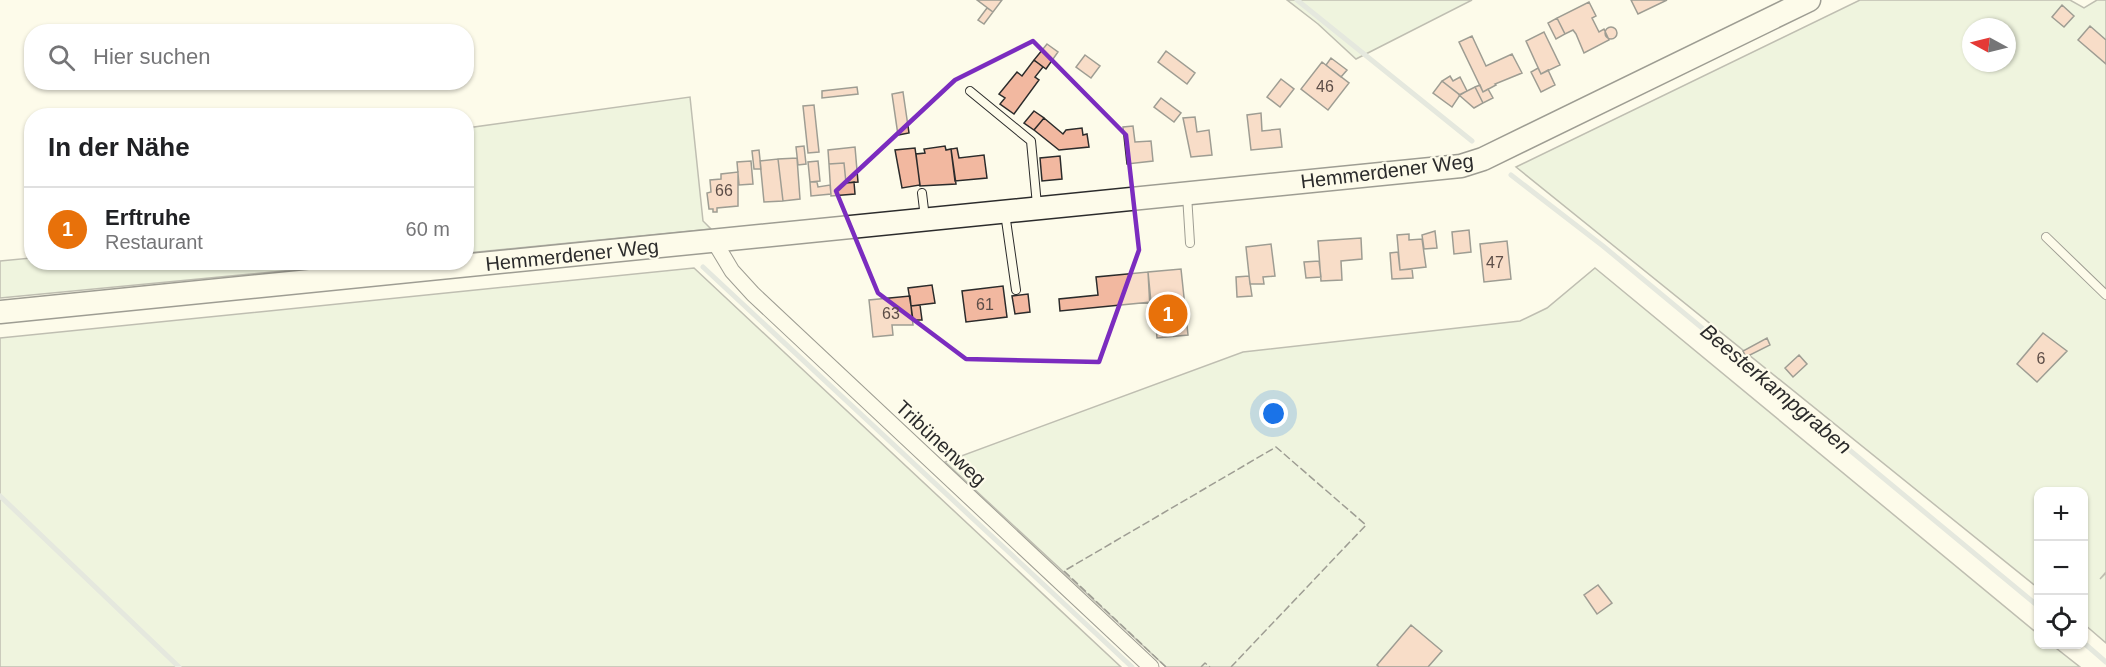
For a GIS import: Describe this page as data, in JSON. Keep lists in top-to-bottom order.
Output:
{
  "streets": {
    "main road": ["Hemmerdener Weg"],
    "street": ["Tribünenweg"]
  },
  "crossings": [
    ["Hemmerdener Weg", "Tribünenweg"]
  ],
  "water": ["Beesterkampgraben"],
  "house_numbers": [
    "46",
    "66",
    "47",
    "61",
    "63",
    "6"
  ],
  "north": "left",
  "page": {
    "search": "Hier suchen",
    "heading": "In der Nähe",
    "list": [
      {
        "mark": "1",
        "name": "Erftruhe",
        "note": "Restaurant",
        "value": "60 m"
      }
    ],
    "pins": "1",
    "map_buttons": ["+", "−"]
  }
}
